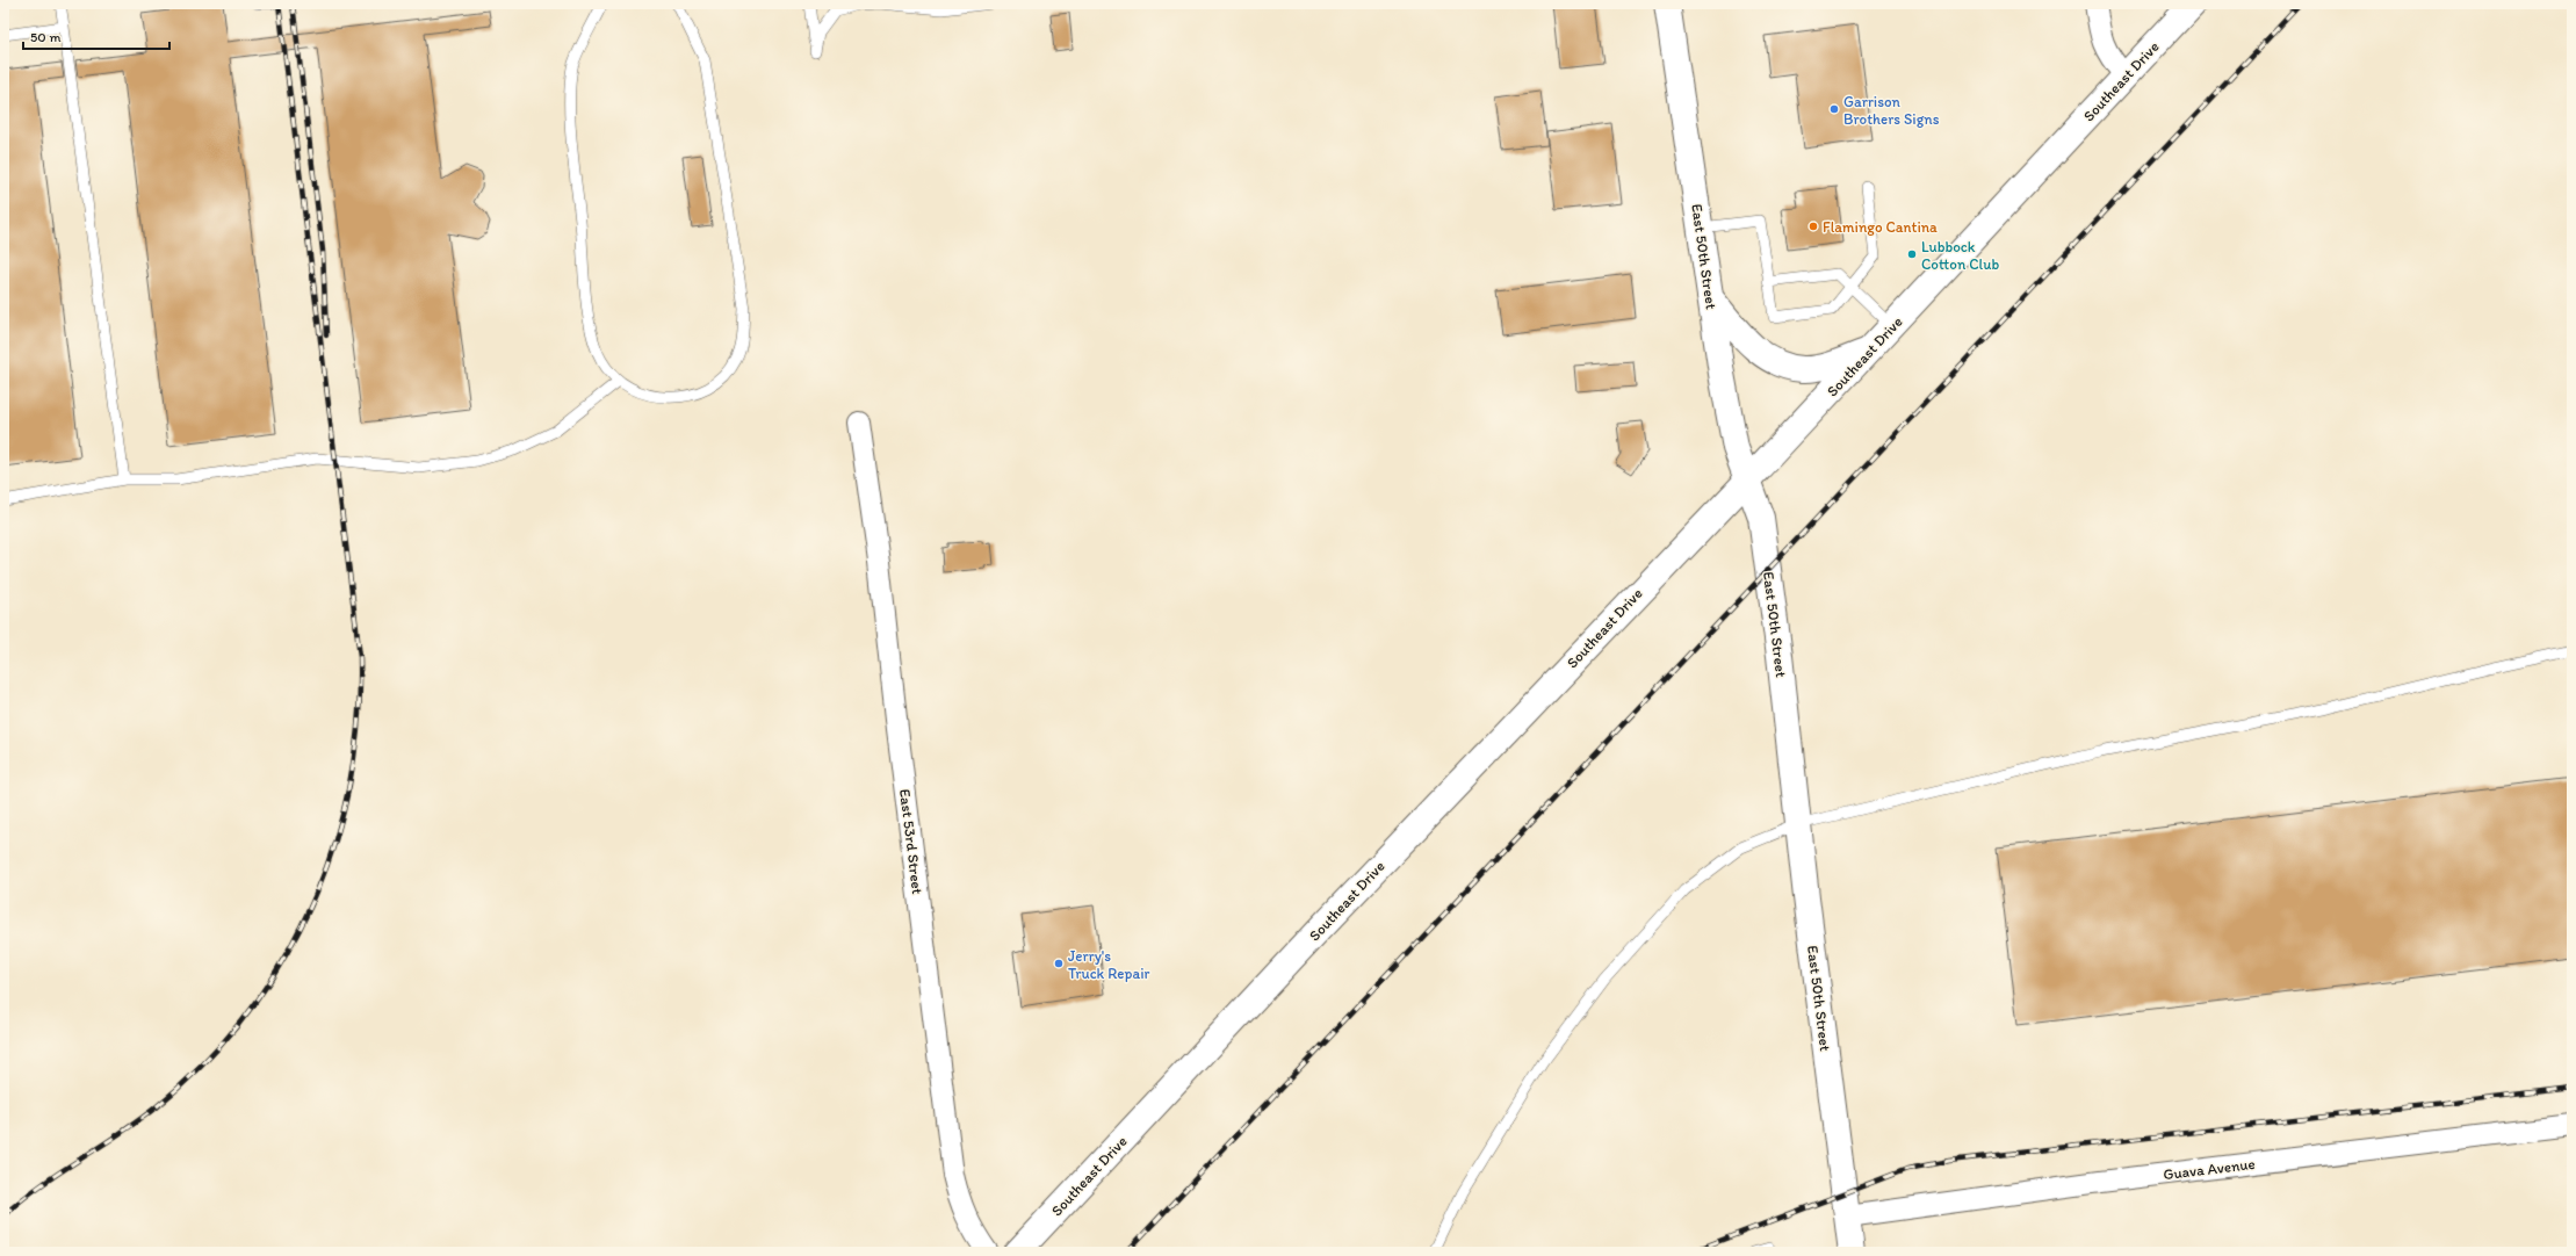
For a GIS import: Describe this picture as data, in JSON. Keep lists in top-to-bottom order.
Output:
{
  "streets": {
    "main road": ["Southeast Drive", "East 50th Street"],
    "street": ["East 53rd Street", "Guava Avenue"]
  },
  "crossings": [
    ["Southeast Drive", "East 50th Street"],
    ["East 50th Street", "Guava Avenue"]
  ],
  "places": [
    "Garrison Brothers Signs",
    "Flamingo Cantina",
    "Lubbock Cotton Club",
    "Jerry's Truck Repair"
  ],
  "scale_bar": "50 m"
}
